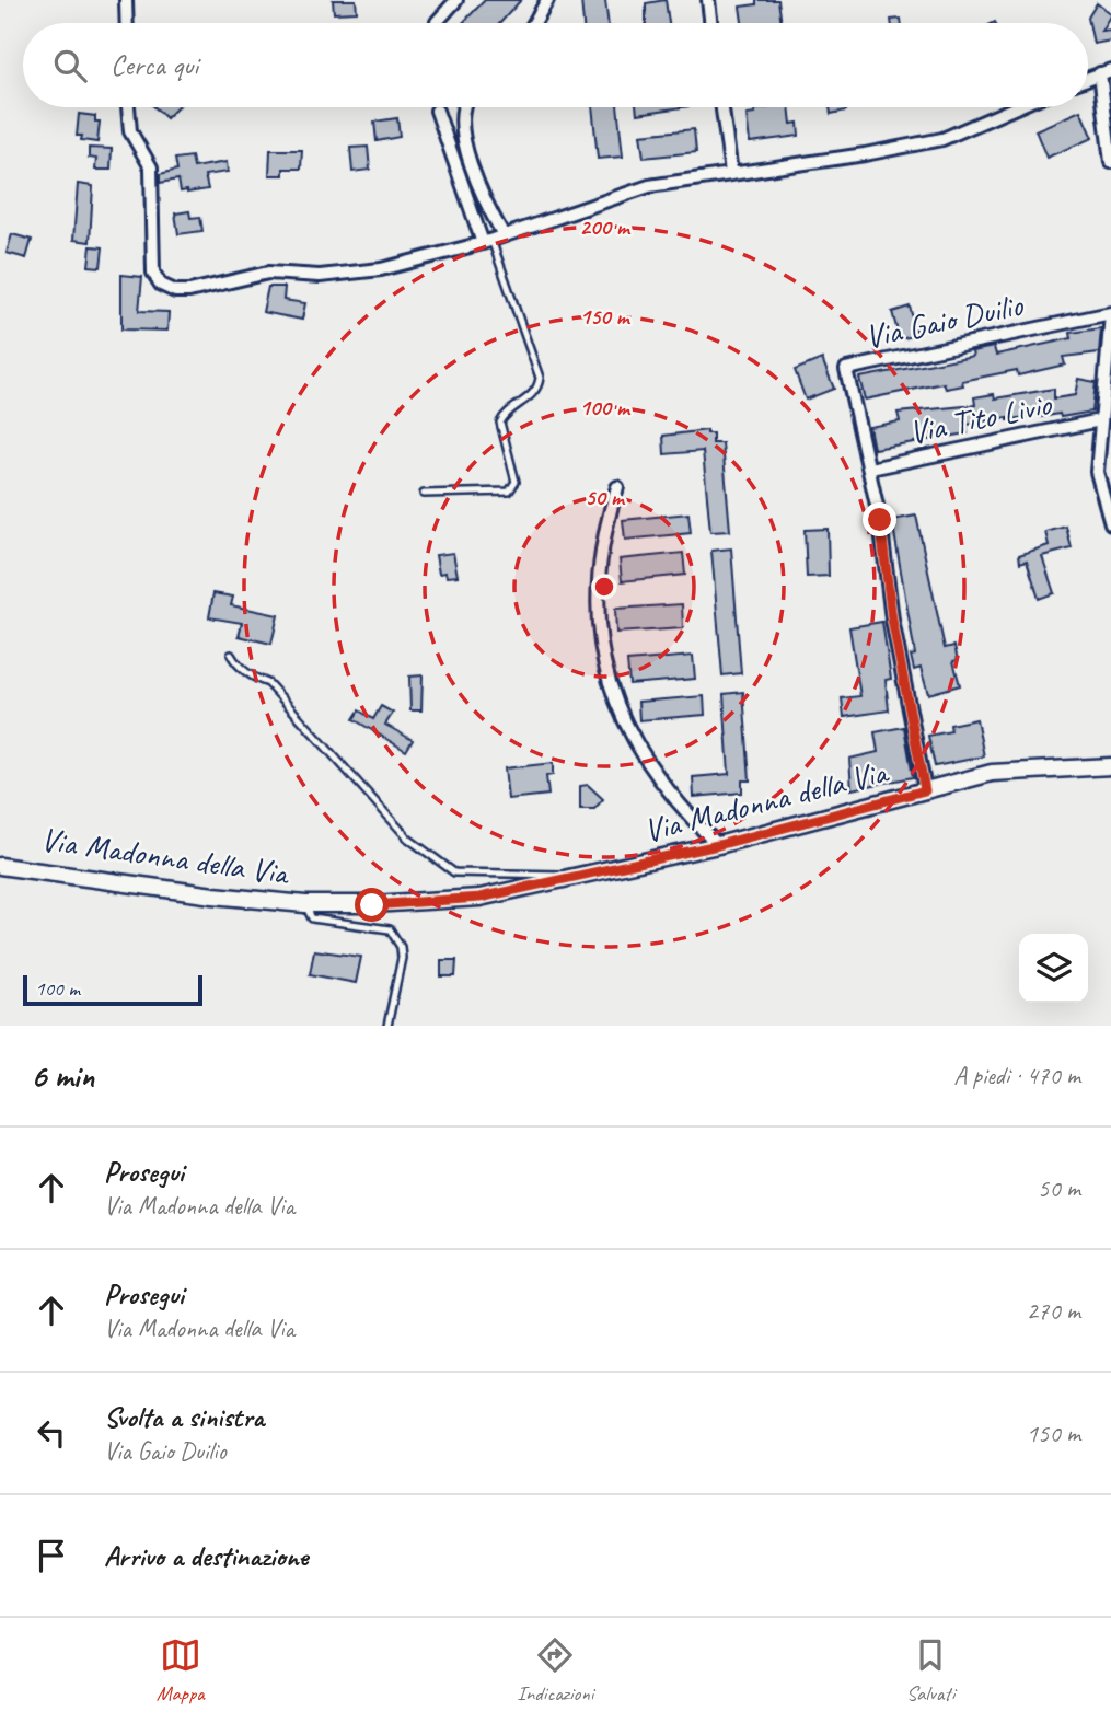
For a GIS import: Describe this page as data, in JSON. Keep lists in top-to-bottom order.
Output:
{
  "streets": {
    "street": ["Via Gaio Duilio", "Via Tito Livio", "Via Madonna della Via"]
  },
  "crossings": [
    ["Via Gaio Duilio", "Via Tito Livio"],
    ["Via Gaio Duilio", "Via Madonna della Via"]
  ],
  "scale_bar": "100 m",
  "page": {
    "search": "Cerca qui",
    "scale": "100 m",
    "heading": ["6 min", "A piedi · 470 m"],
    "list": [
      ["Prosegui", "Via Madonna della Via", "50 m"],
      ["Prosegui", "Via Madonna della Via", "270 m"],
      ["Svolta a sinistra", "Via Gaio Duilio", "150 m"],
      "Arrivo a destinazione"
    ],
    "nav": ["Mappa", "Indicazioni", "Salvati"]
  },
  "rings": [
    "200 m",
    "150 m",
    "100 m",
    "50 m"
  ]
}
